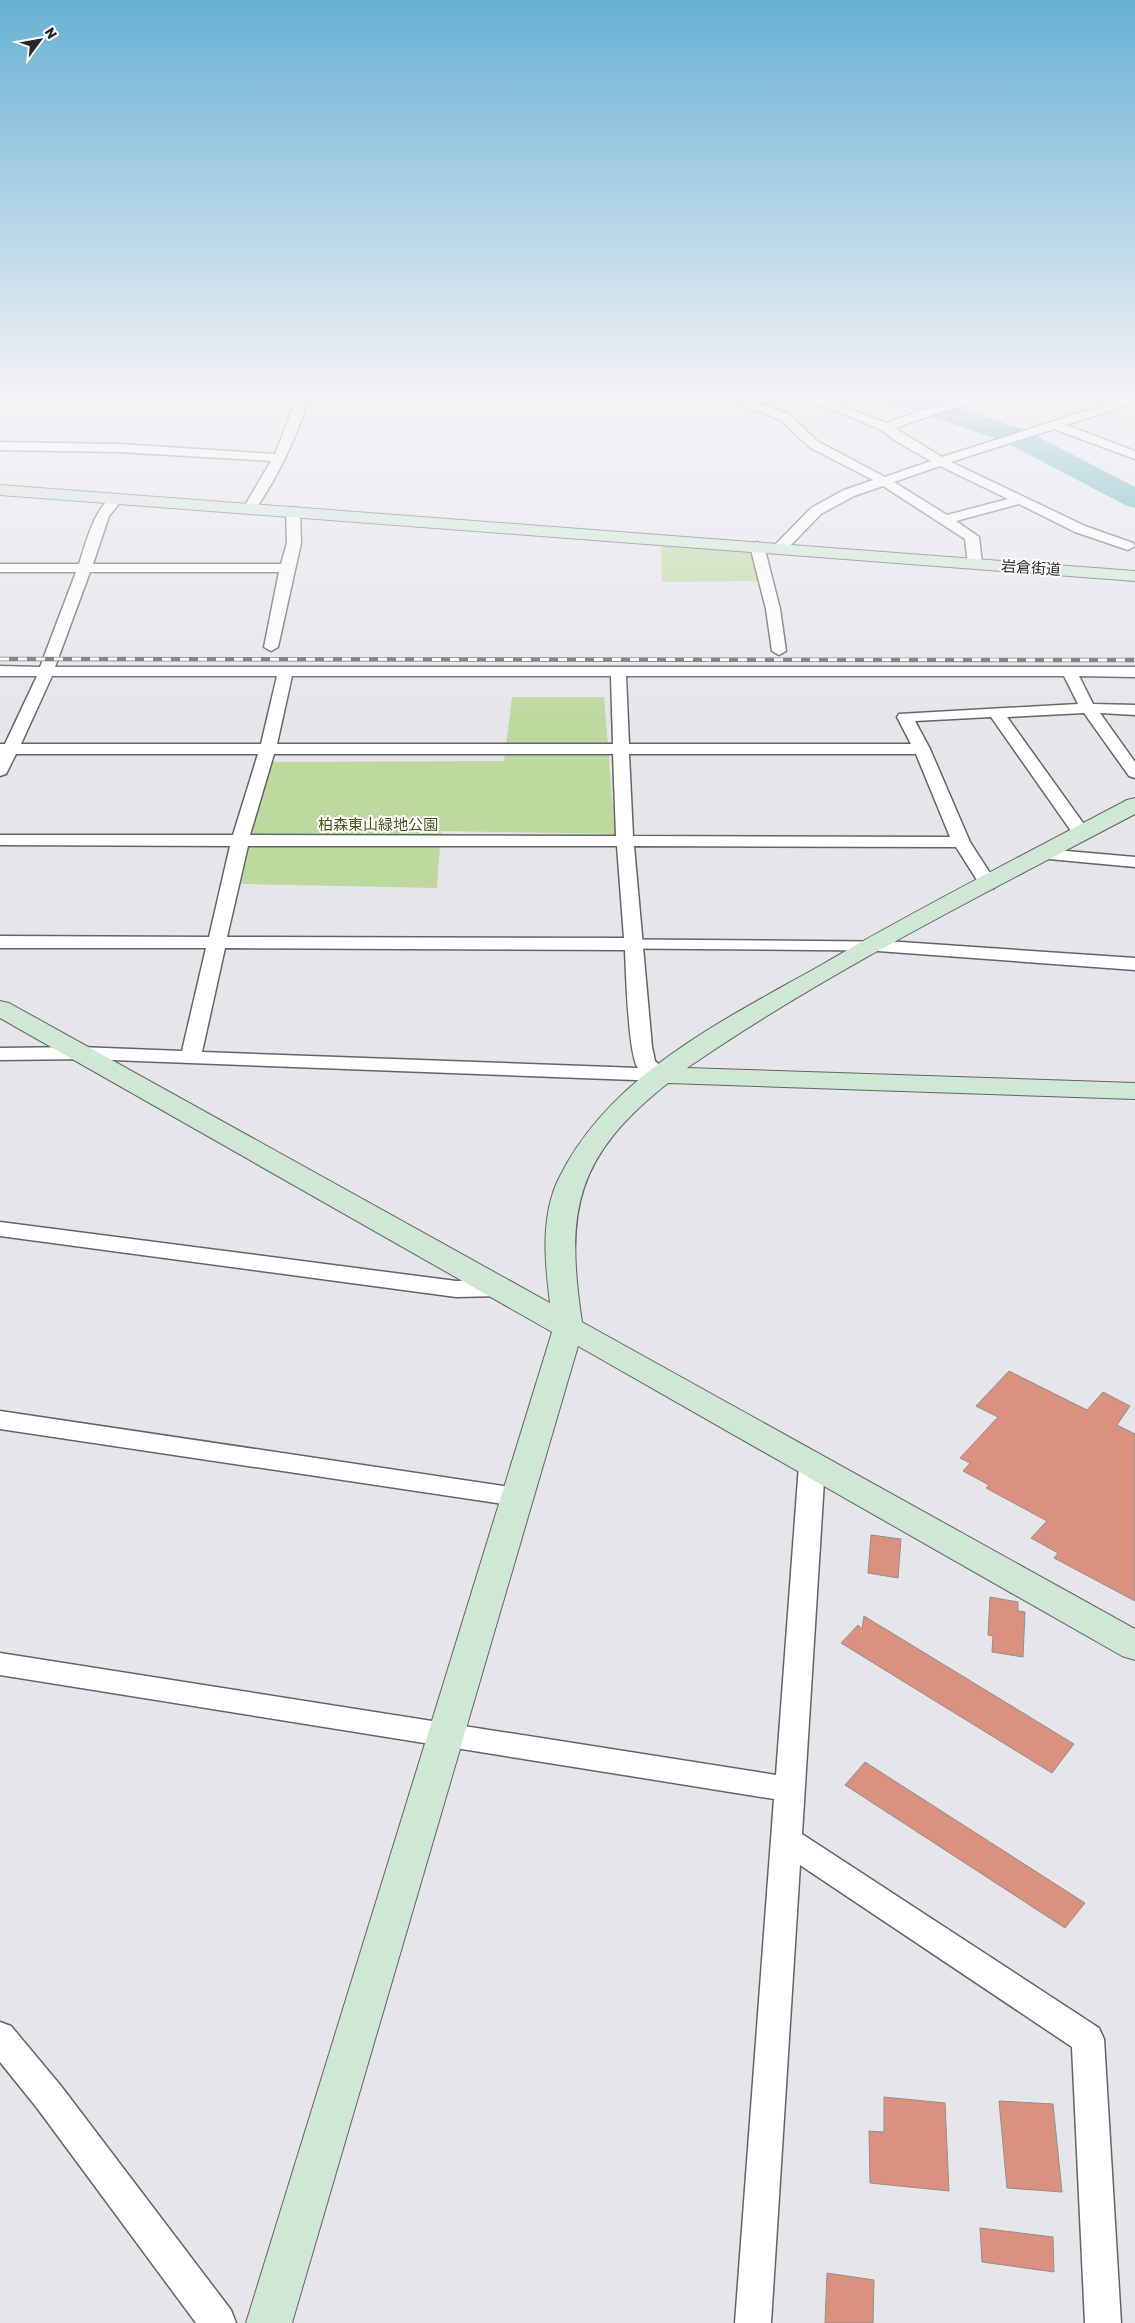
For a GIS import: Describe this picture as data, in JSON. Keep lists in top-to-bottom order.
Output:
{
  "streets": {
    "street": ["岩倉街道"]
  },
  "parks": ["柏森東山緑地公園"],
  "north": "top right"
}
